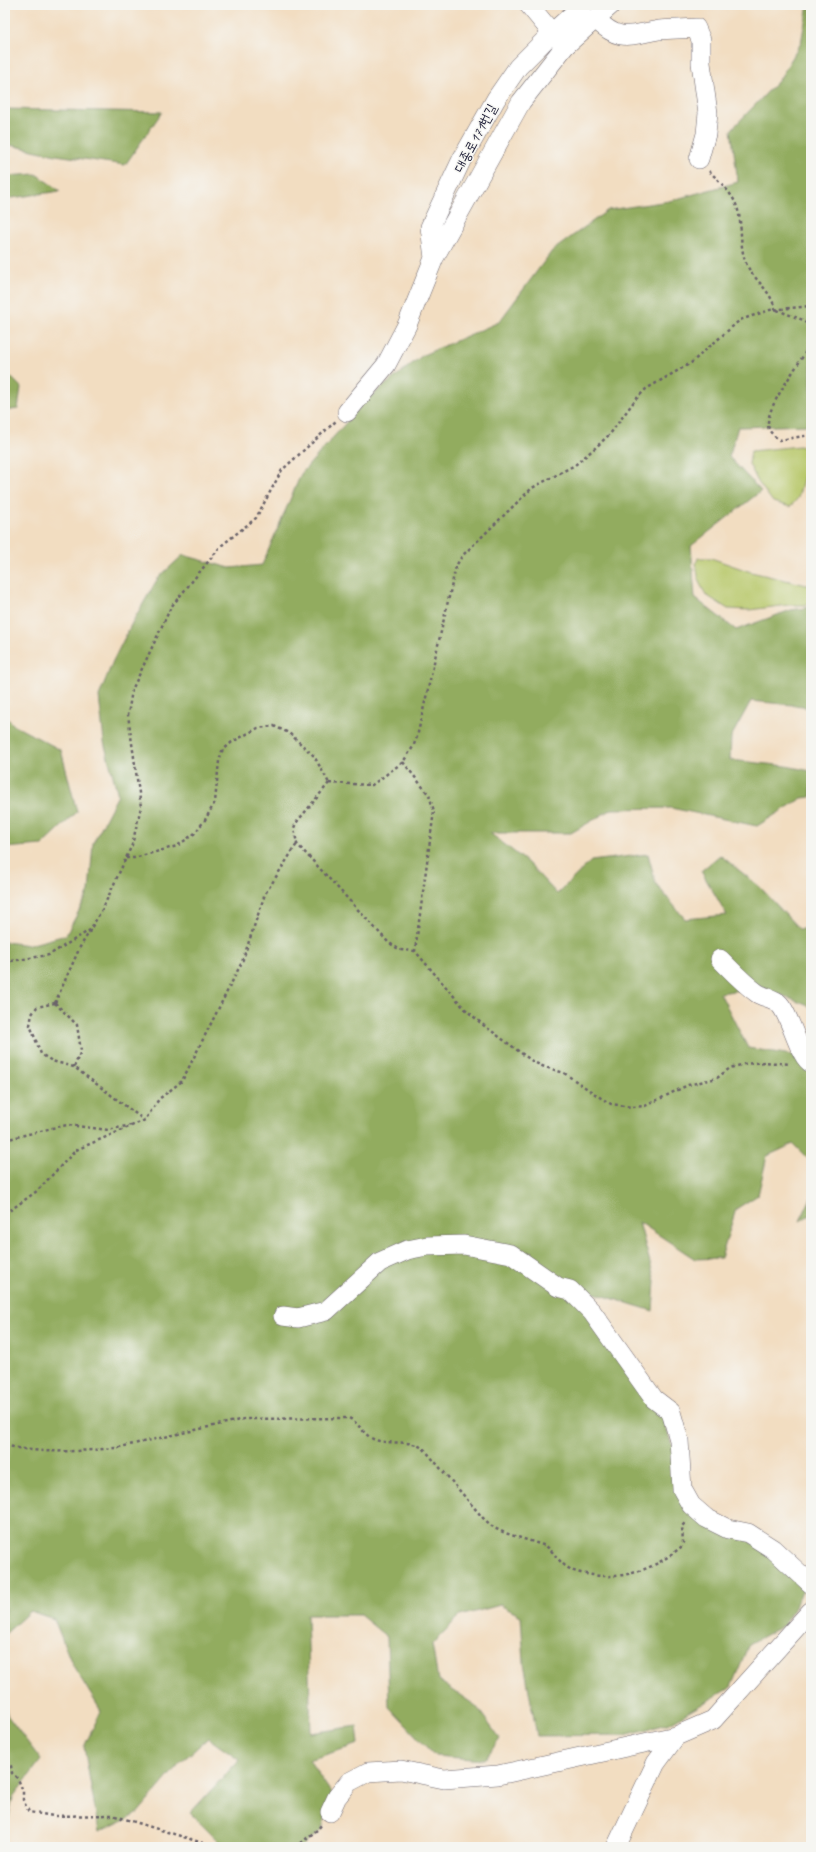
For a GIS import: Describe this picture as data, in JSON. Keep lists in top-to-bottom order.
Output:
{
  "streets": {
    "street": ["대종로171번길"]
  }
}
